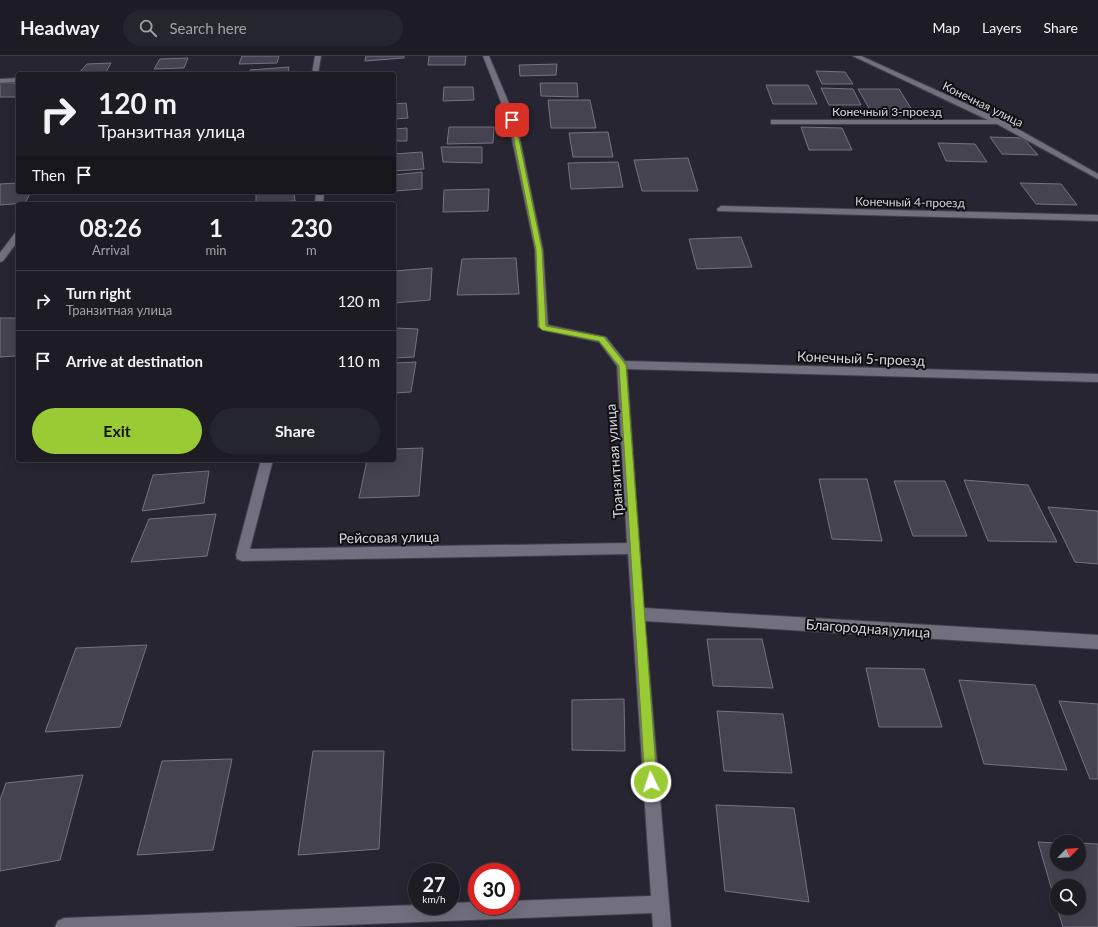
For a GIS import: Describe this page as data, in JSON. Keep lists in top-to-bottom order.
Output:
{
  "streets": {
    "street": [
      "Конечная улица",
      "Конечный 3-проезд",
      "Конечный 4-проезд",
      "Конечный 5-проезд",
      "Транзитная улица",
      "Рейсовая улица",
      "Благородная улица"
    ]
  },
  "crossings": [
    ["Конечная улица", "Конечный 3-проезд"],
    ["Конечный 5-проезд", "Транзитная улица"],
    ["Транзитная улица", "Рейсовая улица"],
    ["Транзитная улица", "Благородная улица"]
  ],
  "north": "top right",
  "page": {
    "header": "Headway",
    "search": "Search here",
    "nav": ["Map", "Layers", "Share"],
    "turn": ["120 m", "Транзитная улица"],
    "then": "Then",
    "eta": [
      "08:26",
      "Arrival",
      "1",
      "min",
      "230",
      "m"
    ],
    "list": [
      {
        "name": "Turn right",
        "note": "Транзитная улица",
        "value": "120 m"
      },
      {
        "name": "Arrive at destination",
        "value": "110 m"
      }
    ],
    "buttons": ["Exit", "Share"],
    "speed": "27 km/h",
    "limit": "30"
  }
}
